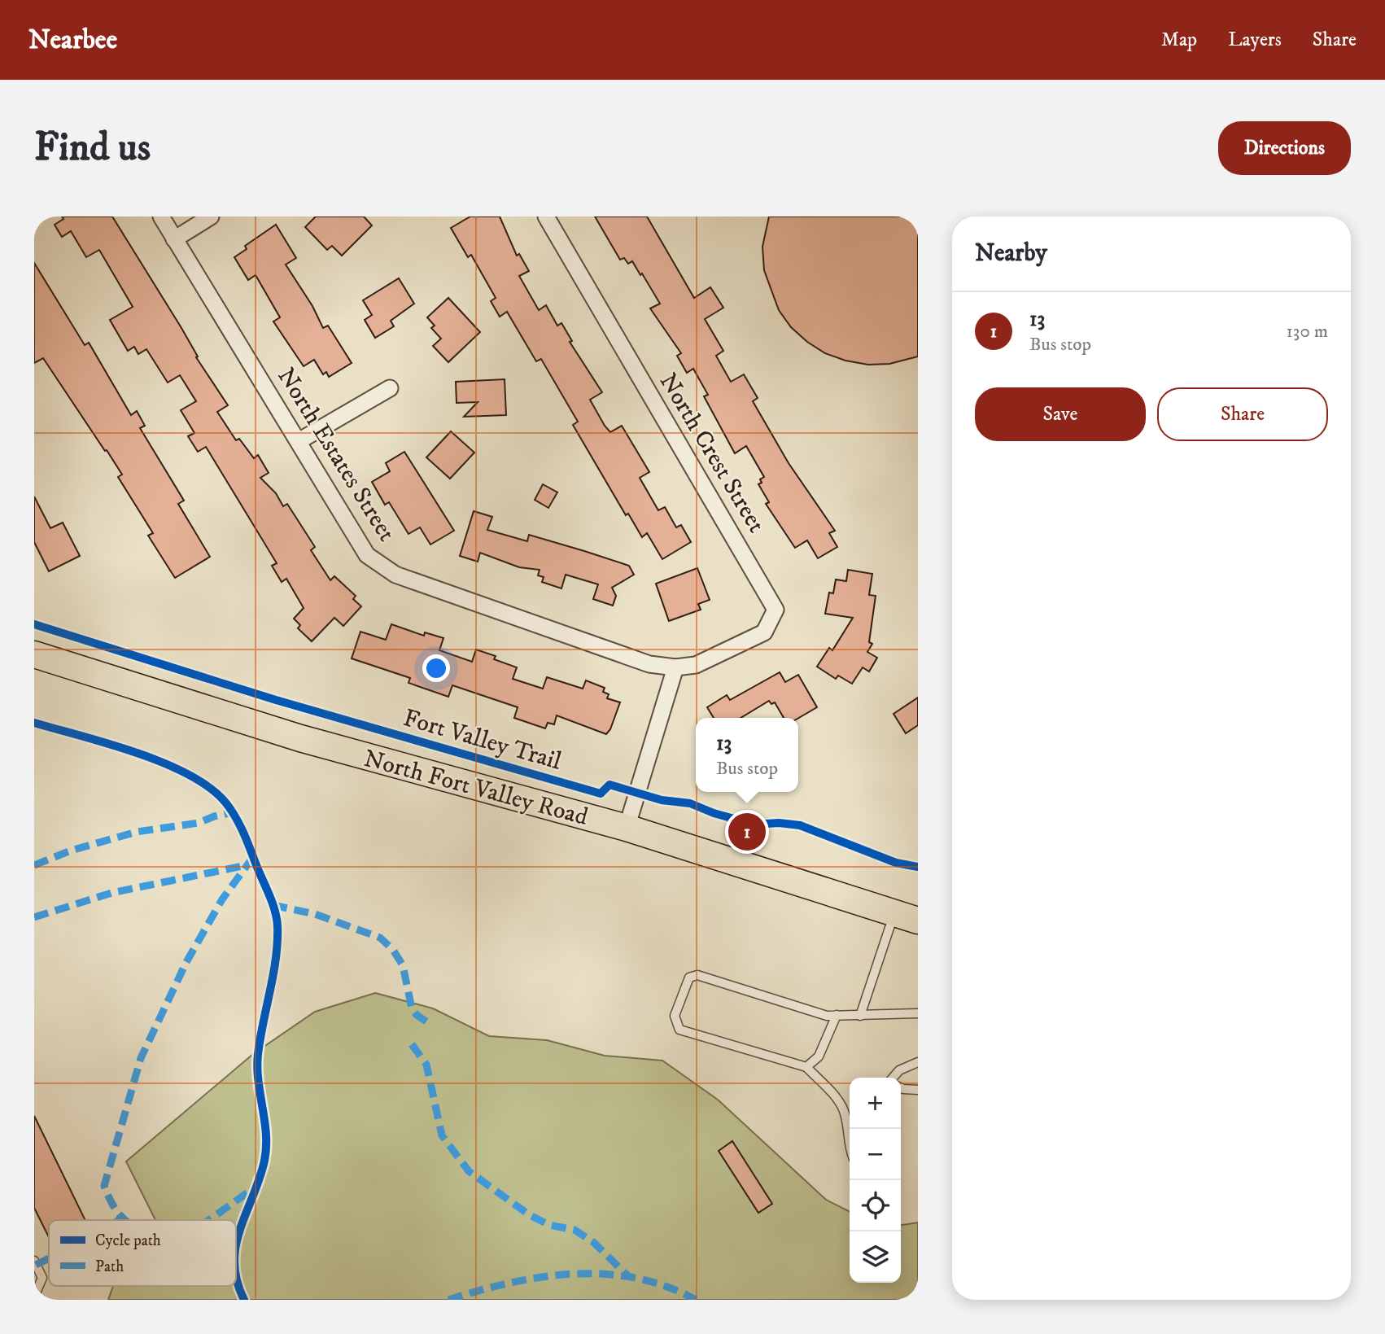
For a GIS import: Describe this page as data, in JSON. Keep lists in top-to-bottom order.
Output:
{
  "streets": {
    "main road": ["North Fort Valley Road"],
    "street": ["North Crest Street", "North Estates Street"],
    "cycle path": ["Fort Valley Trail"]
  },
  "crossings": [
    ["North Crest Street", "North Estates Street"]
  ],
  "legend": ["Cycle path", "Path"],
  "page": {
    "header": "Nearbee",
    "nav": ["Map", "Layers", "Share"],
    "buttons": [
      "Directions",
      ["Save", "Share"]
    ],
    "title": "Find us",
    "heading": "Nearby",
    "list": [
      {
        "mark": "1",
        "name": "13",
        "note": "Bus stop",
        "value": "130 m"
      }
    ],
    "popup": ["13", "Bus stop"],
    "pins": "1",
    "map_buttons": ["+", "−"]
  }
}
